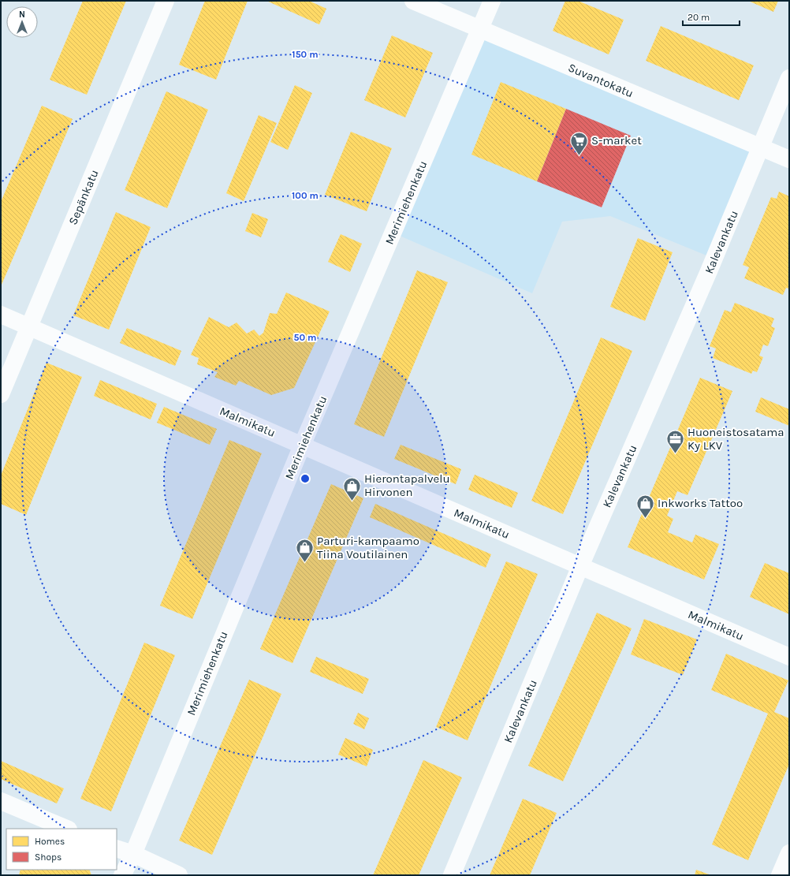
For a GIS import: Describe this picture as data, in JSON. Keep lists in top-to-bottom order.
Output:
{
  "streets": {
    "street": [
      "Suvantokatu",
      "Sepänkatu",
      "Merimiehenkatu",
      "Kalevankatu",
      "Malmikatu"
    ]
  },
  "crossings": [
    ["Suvantokatu", "Merimiehenkatu"],
    ["Suvantokatu", "Kalevankatu"],
    ["Sepänkatu", "Malmikatu"],
    ["Merimiehenkatu", "Malmikatu"],
    ["Kalevankatu", "Malmikatu"]
  ],
  "places": {
    "supermarket": ["S-market"],
    "office": ["Huoneistosatama Ky LKV"],
    "shop": ["Hierontapalvelu Hirvonen", "Inkworks Tattoo", "Parturi-kampaamo Tiina Voutilainen"]
  },
  "legend": ["Homes", "Shops"],
  "scale_bar": "20 m",
  "north": "top",
  "rings": ["150 m", "100 m", "50 m"]
}
